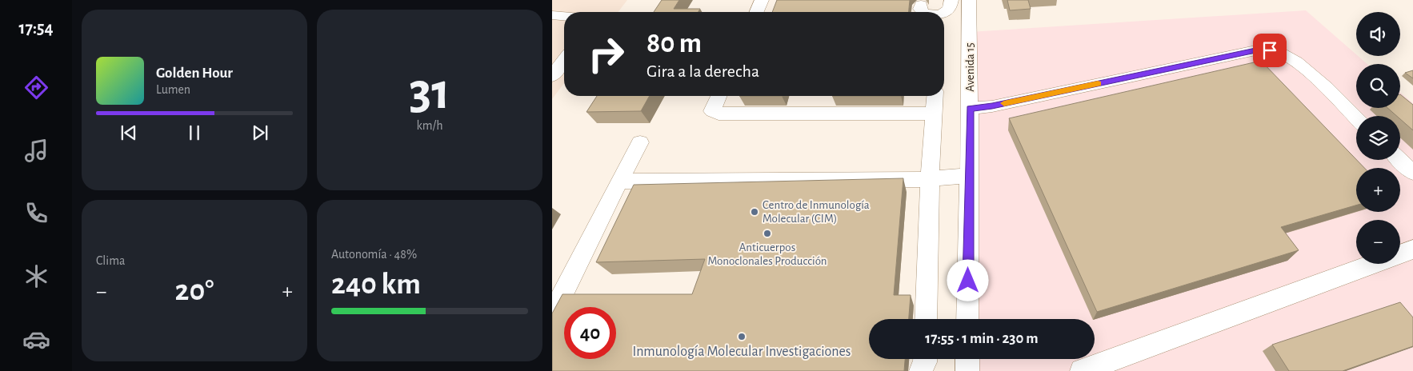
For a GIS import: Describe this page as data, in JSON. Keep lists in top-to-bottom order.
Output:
{
  "streets": {
    "street": ["Avenida 15"]
  },
  "places": ["Centro de Inmunología Molecular (CIM)", "Anticuerpos Monoclonales Producción", "Inmunología Molecular Investigaciones"],
  "page": {
    "tabs": "17:54",
    "tile": [
      ["31", "km/h"],
      "Clima",
      ["Autonomía · 48%", "240 km"]
    ],
    "map_buttons": ["+", "−"],
    "turn": ["80 m", "Gira a la derecha"],
    "song": ["Golden Hour", "Lumen"],
    "heat": ["−", "20°", "+"],
    "limit": "40",
    "trip": "17:55 · 1 min · 230 m"
  }
}
